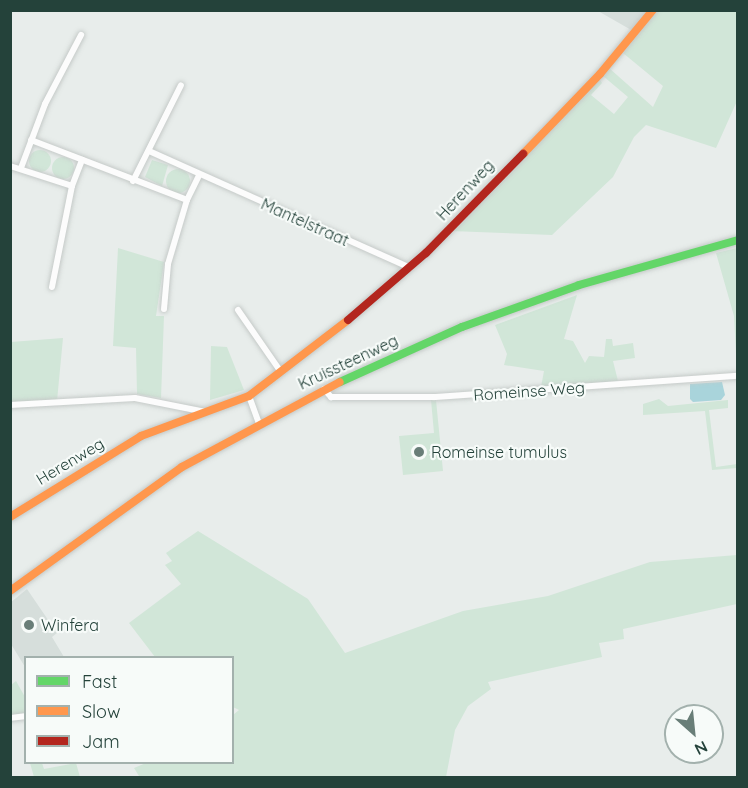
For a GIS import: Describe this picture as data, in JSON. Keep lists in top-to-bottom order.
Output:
{
  "streets": {
    "street": [
      "Herenweg",
      "Mantelstraat",
      "Kruissteenweg",
      "Romeinse Weg"
    ]
  },
  "crossings": [
    ["Herenweg", "Mantelstraat"],
    ["Kruissteenweg", "Romeinse Weg"]
  ],
  "places": ["Romeinse tumulus", "Winfera"],
  "legend": ["Fast", "Slow", "Jam"],
  "north": "bottom right"
}
